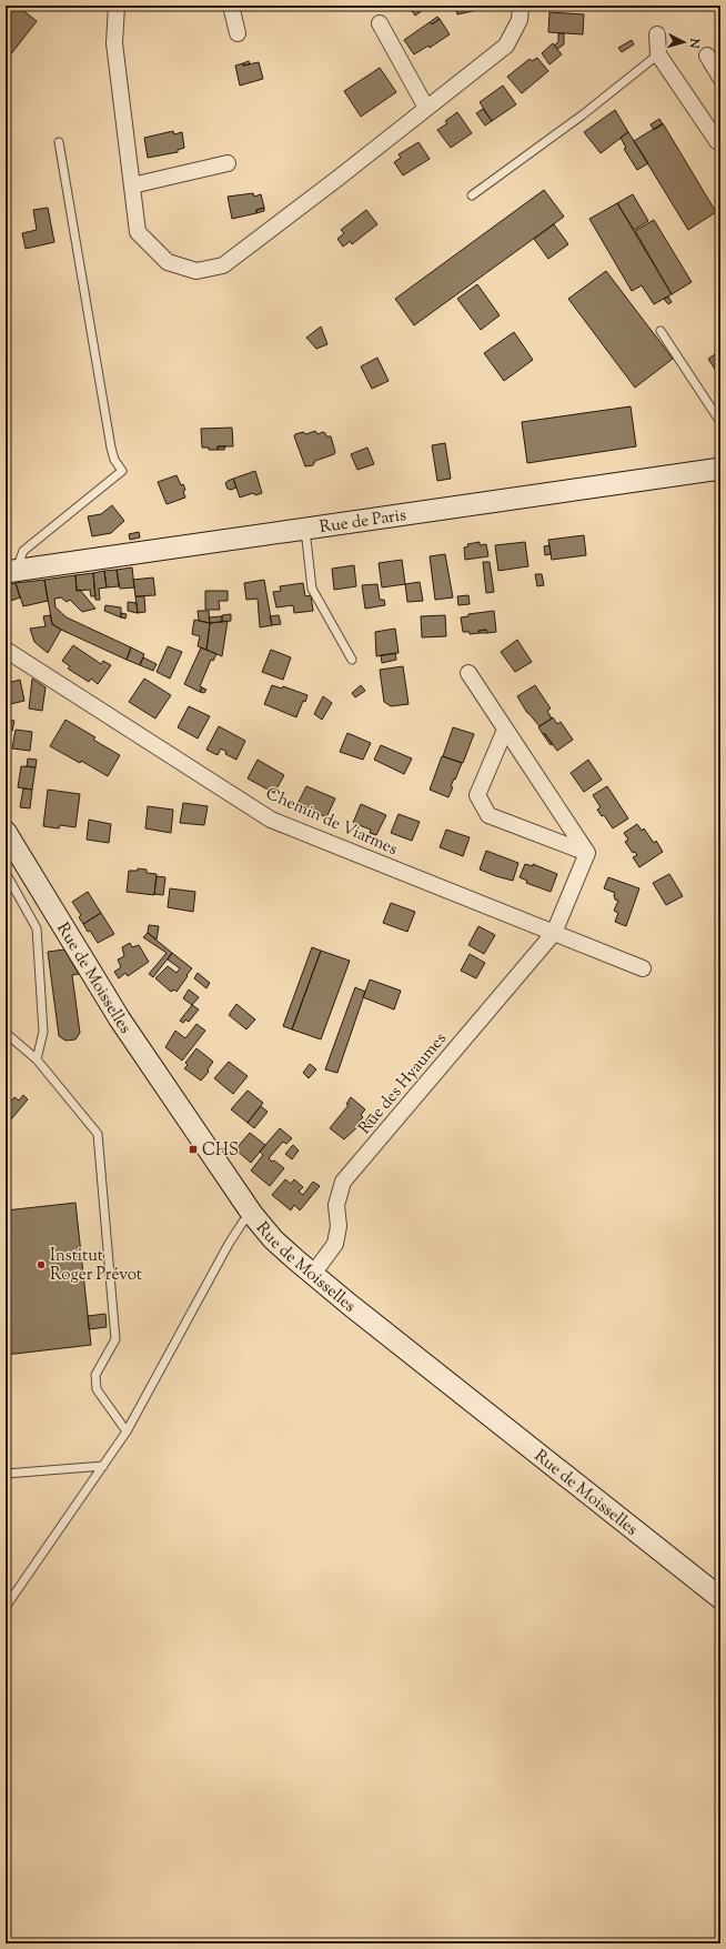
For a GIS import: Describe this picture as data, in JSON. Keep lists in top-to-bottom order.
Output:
{
  "streets": {
    "street": [
      "Rue de Paris",
      "Chemin de Viarmes",
      "Rue de Moisselles",
      "Rue des Hyaumes"
    ]
  },
  "crossings": [
    ["Chemin de Viarmes", "Rue des Hyaumes"],
    ["Rue de Moisselles", "Rue des Hyaumes"]
  ],
  "places": {
    "transit": ["CHS"],
    "other": ["Institut Roger Prévot"]
  },
  "north": "right"
}
